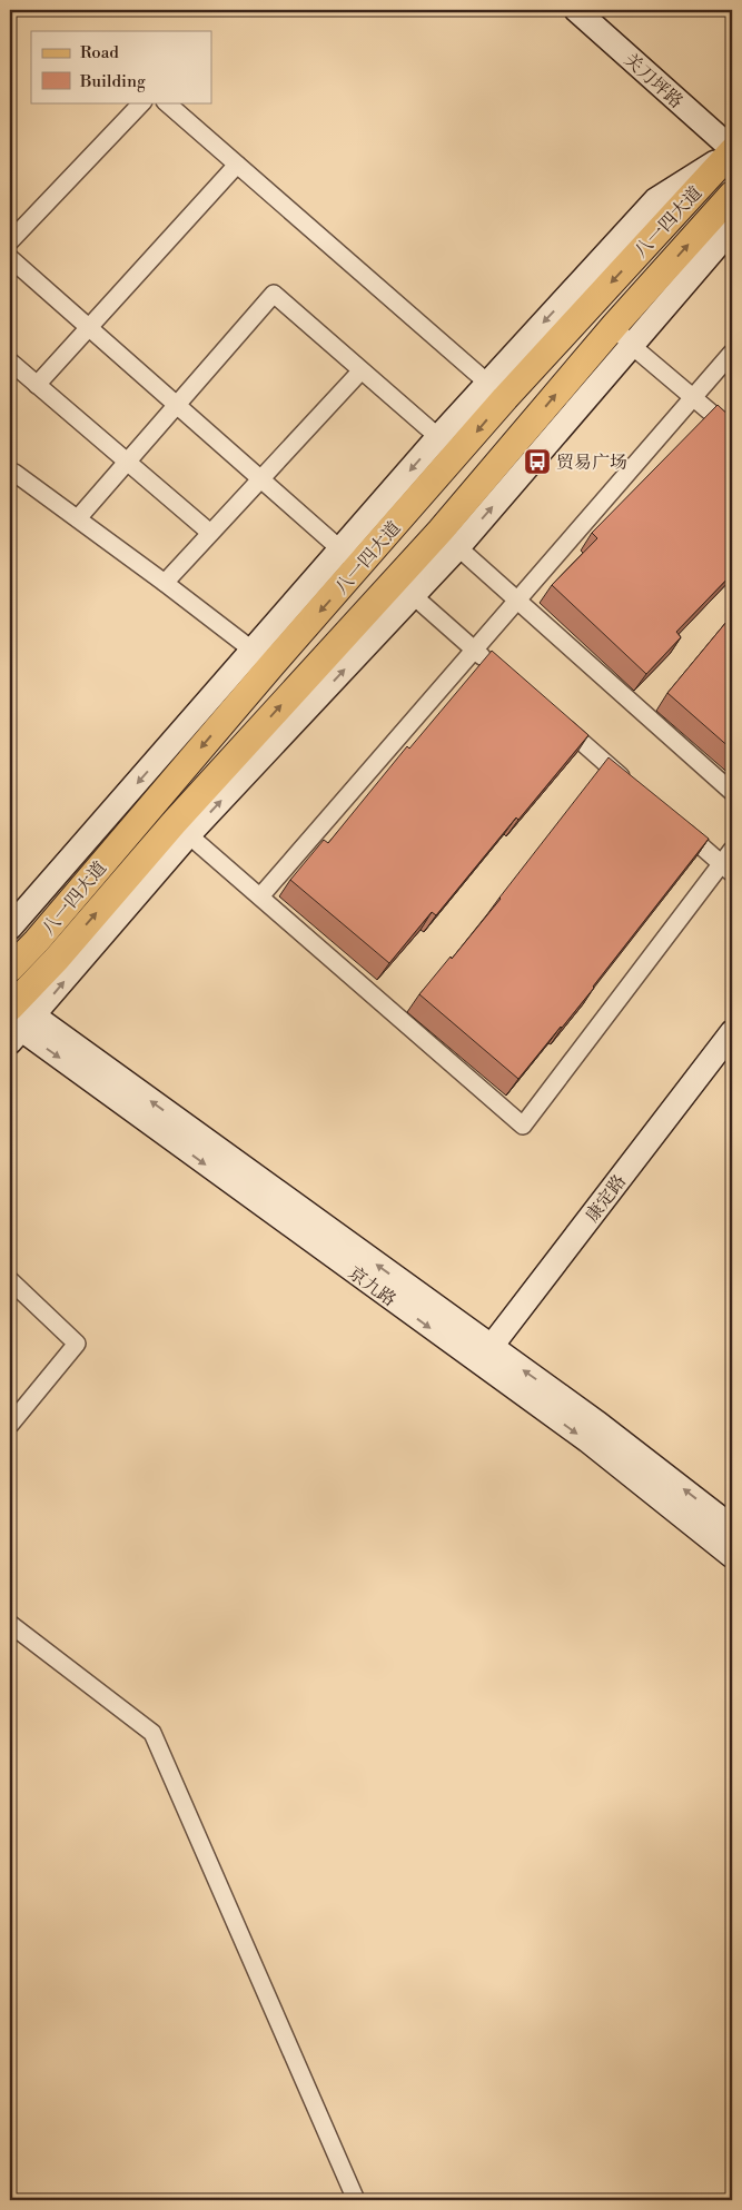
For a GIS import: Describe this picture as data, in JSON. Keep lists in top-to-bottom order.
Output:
{
  "streets": {
    "main road": ["八一四大道"],
    "street": ["关刀坪路", "康定路", "京九路"]
  },
  "crossings": [
    ["关刀坪路", "八一四大道"],
    ["八一四大道", "京九路"],
    ["康定路", "京九路"]
  ],
  "places": {
    "bus stop": ["贸易广场"]
  },
  "legend": ["Road", "Building"]
}
